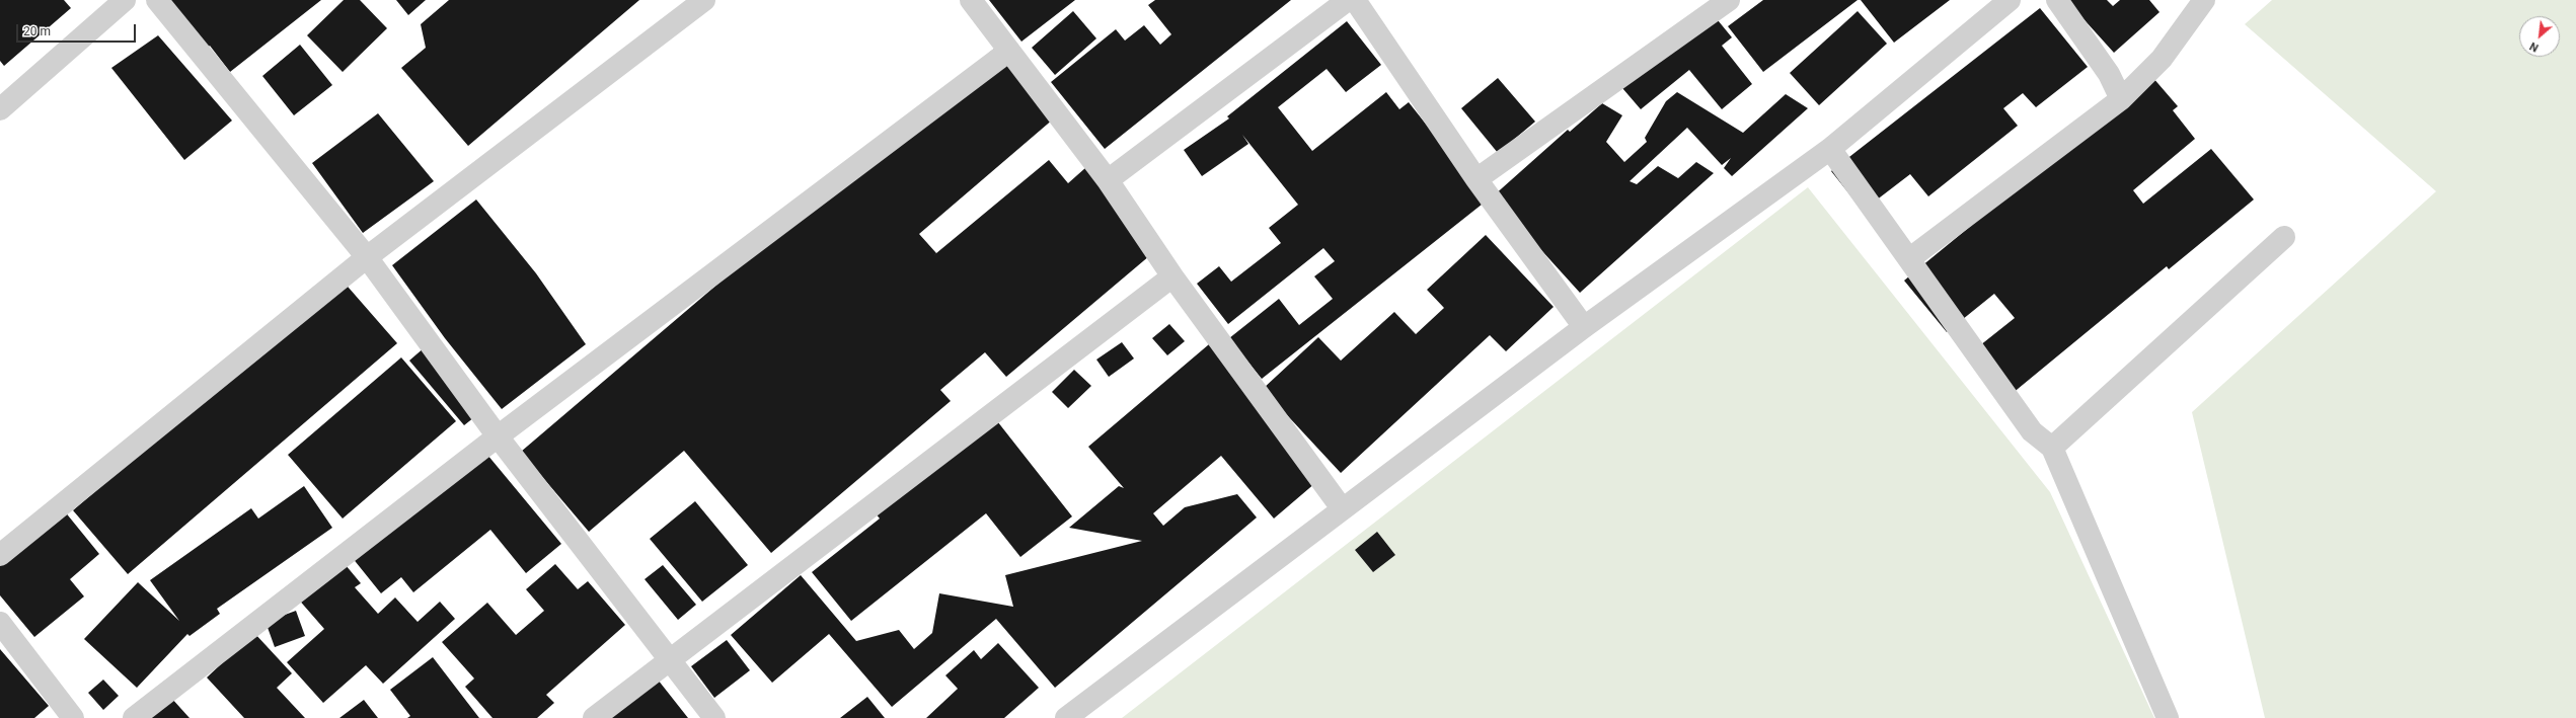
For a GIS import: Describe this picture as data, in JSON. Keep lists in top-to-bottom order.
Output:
{
  "scale_bar": "20 m",
  "north": "bottom left"
}
